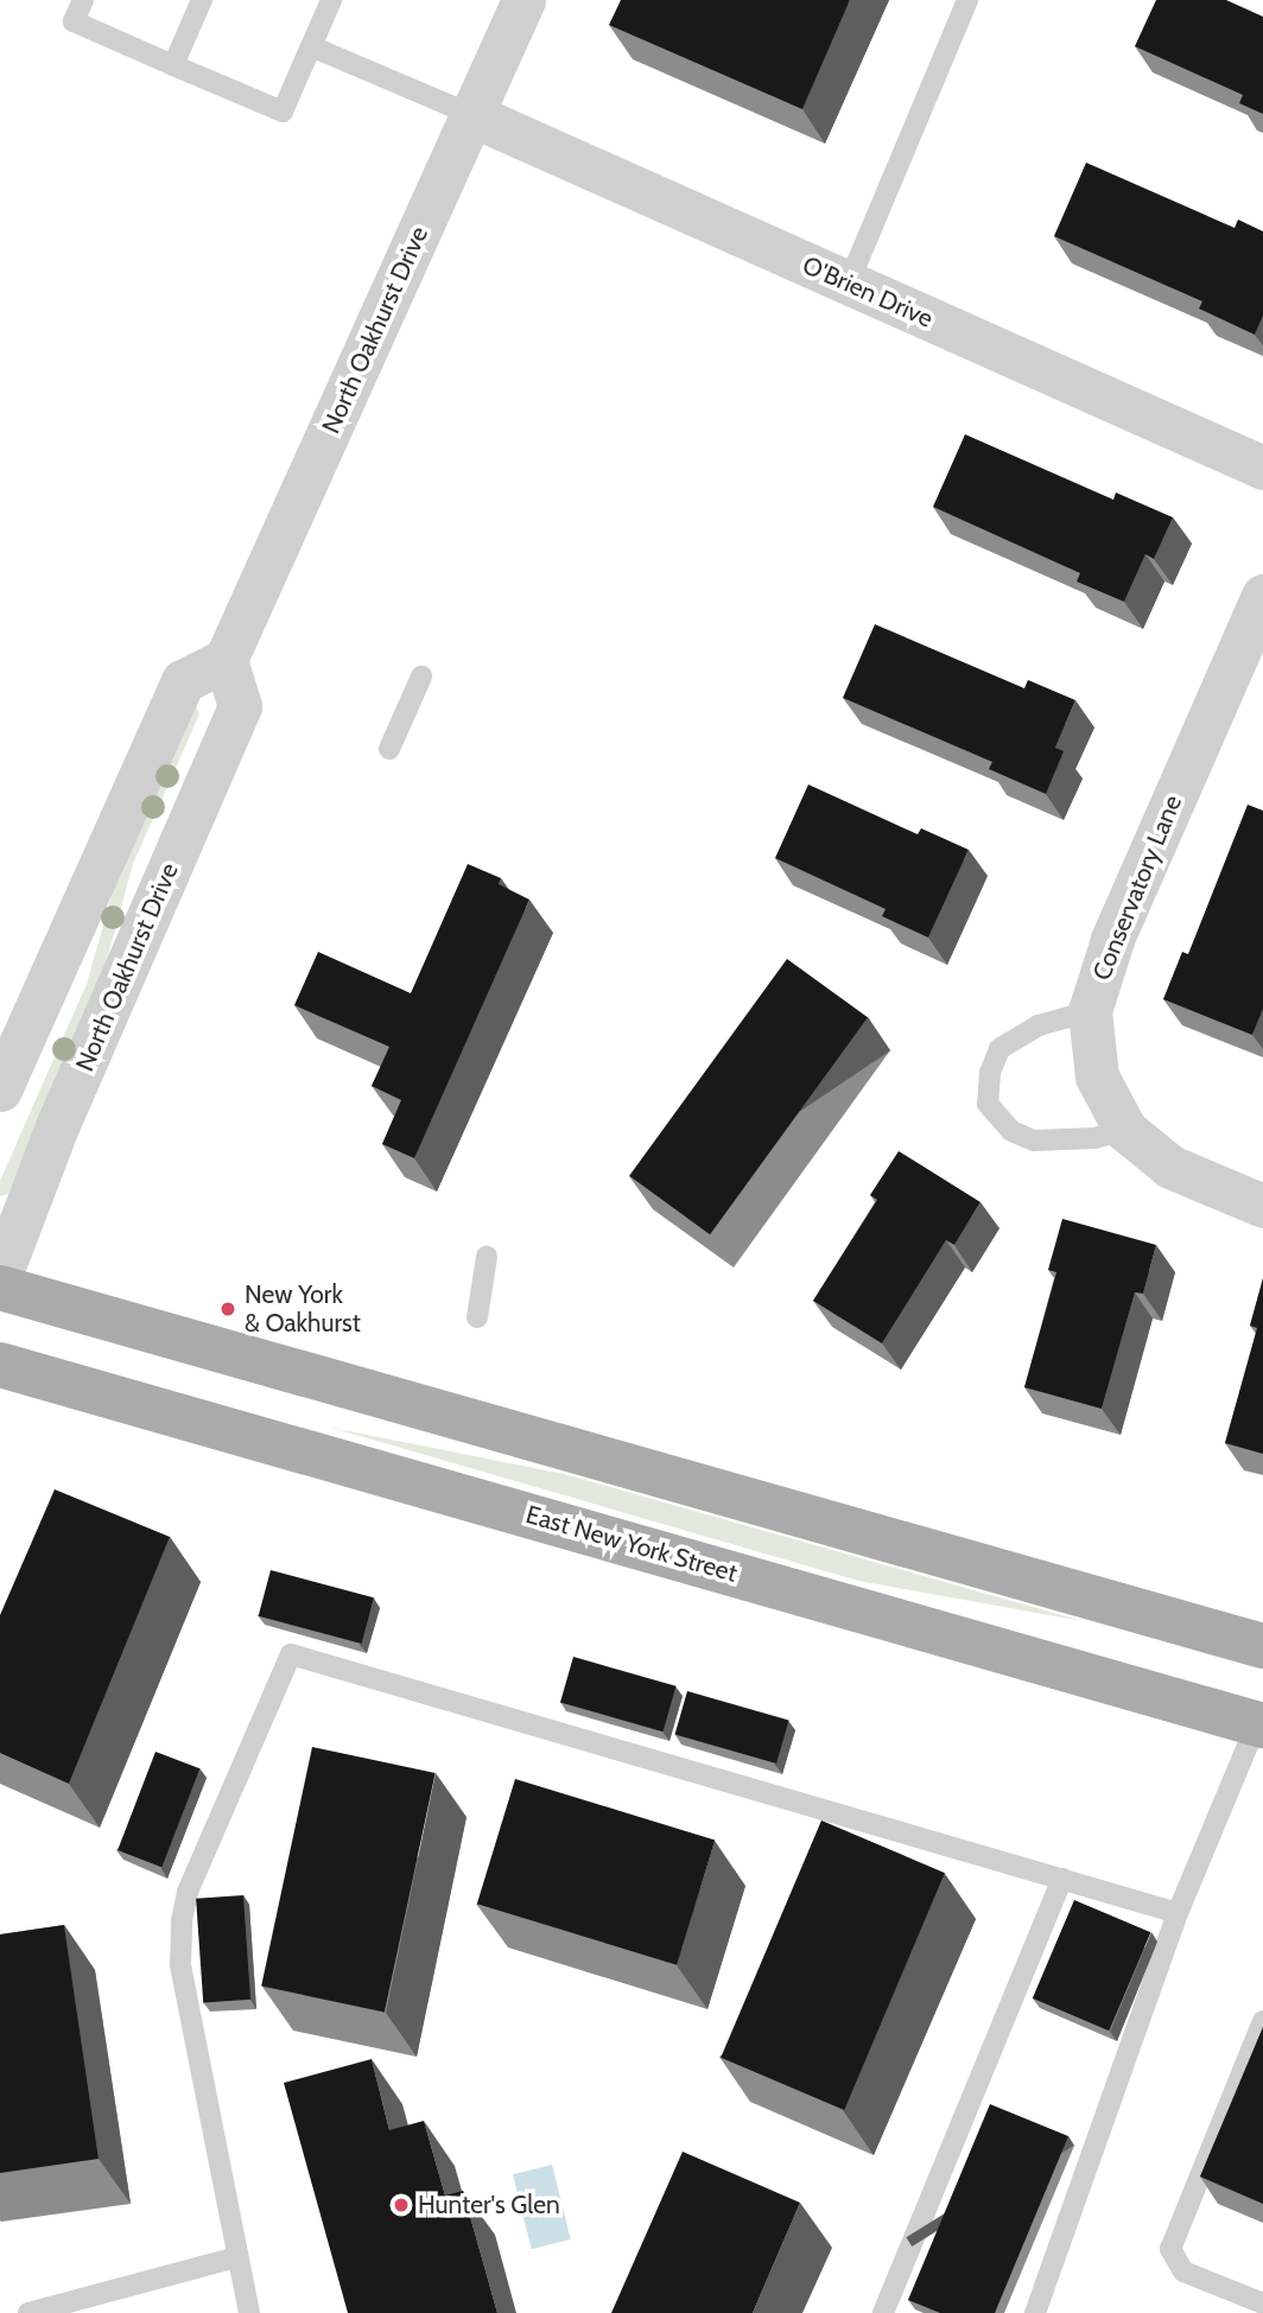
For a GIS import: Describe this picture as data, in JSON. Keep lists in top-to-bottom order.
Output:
{
  "streets": {
    "main road": ["East New York Street"],
    "street": ["O'Brien Drive", "North Oakhurst Drive", "Conservatory Lane"]
  },
  "crossings": [
    ["O'Brien Drive", "North Oakhurst Drive"]
  ],
  "places": ["New York & Oakhurst", "Hunter's Glen"]
}
